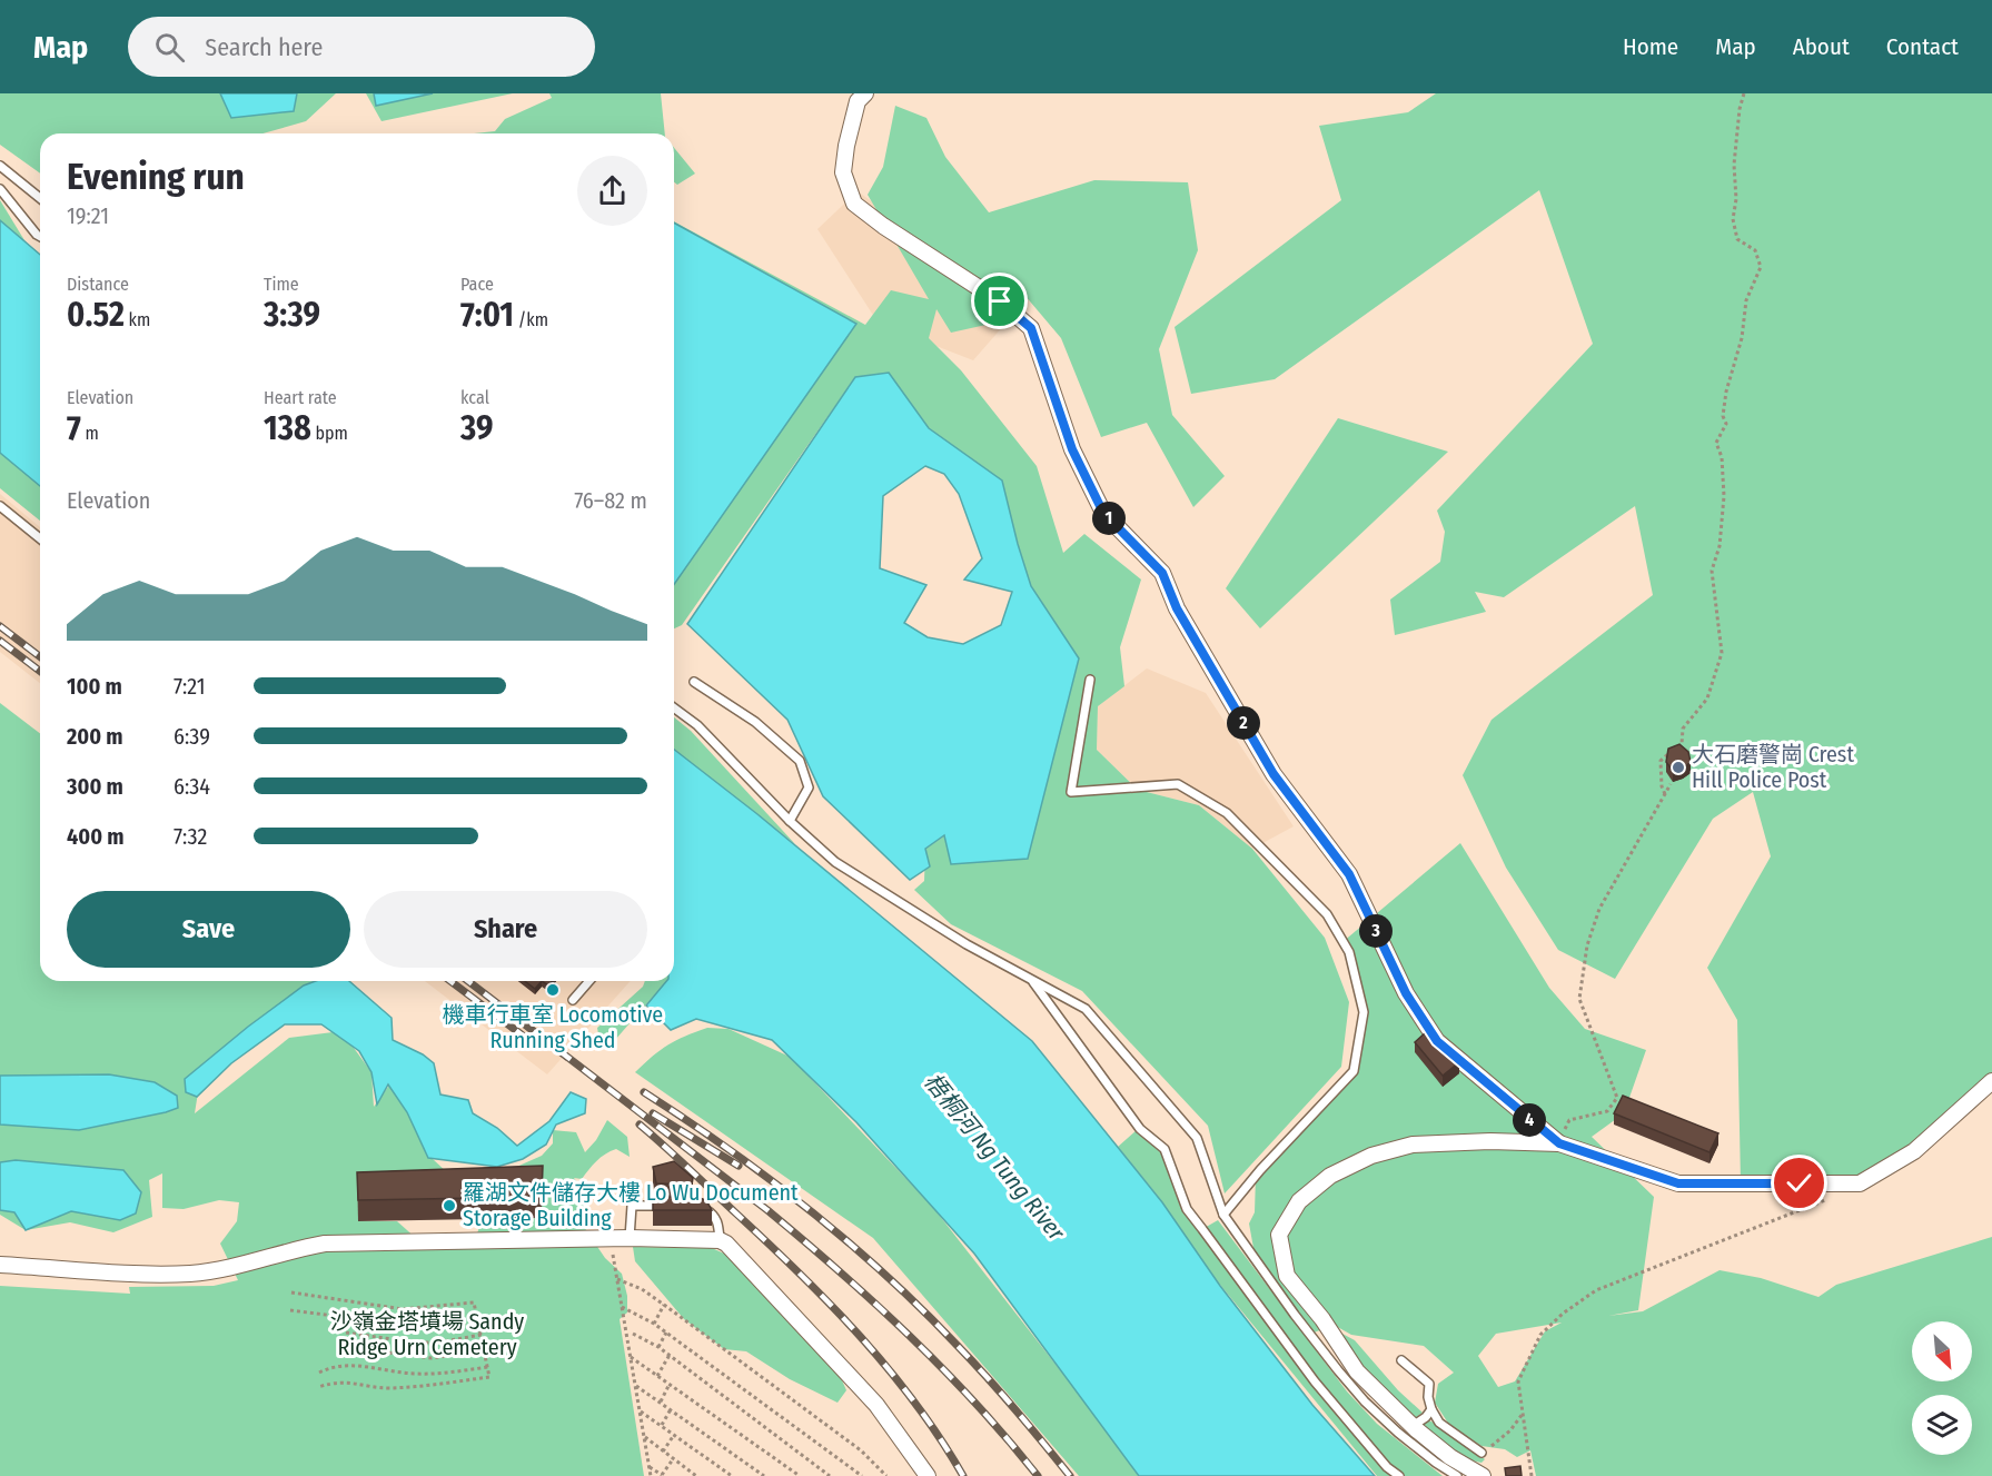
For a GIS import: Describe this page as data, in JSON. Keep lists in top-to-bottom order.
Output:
{
  "water": ["梧桐河 Ng Tung River"],
  "parks": ["沙嶺金塔墳場 Sandy Ridge Urn Cemetery"],
  "places": ["大石磨警崗 Crest Hill Police Post", "機車行車室 Locomotive Running Shed", "羅湖文件儲存大樓 Lo Wu Document Storage Building"],
  "north": "bottom right",
  "page": {
    "header": "Map",
    "search": "Search here",
    "nav": [
      "Home",
      "Map",
      "About",
      "Contact"
    ],
    "heading": ["Evening run", "19:21"],
    "stats": [
      ["Distance", "0.52 km"],
      ["Time", "3:39"],
      ["Pace", "7:01 /km"],
      ["Elevation", "7 m"],
      ["Heart rate", "138 bpm"],
      ["kcal", "39"]
    ],
    "chart": ["Elevation", "76–82 m"],
    "pins": [
      "1",
      "2",
      "3",
      "4"
    ],
    "list": [
      {
        "name": "100 m",
        "note": "7:21"
      },
      {
        "name": "200 m",
        "note": "6:39"
      },
      {
        "name": "300 m",
        "note": "6:34"
      },
      {
        "name": "400 m",
        "note": "7:32"
      }
    ],
    "buttons": ["Save", "Share"]
  }
}
